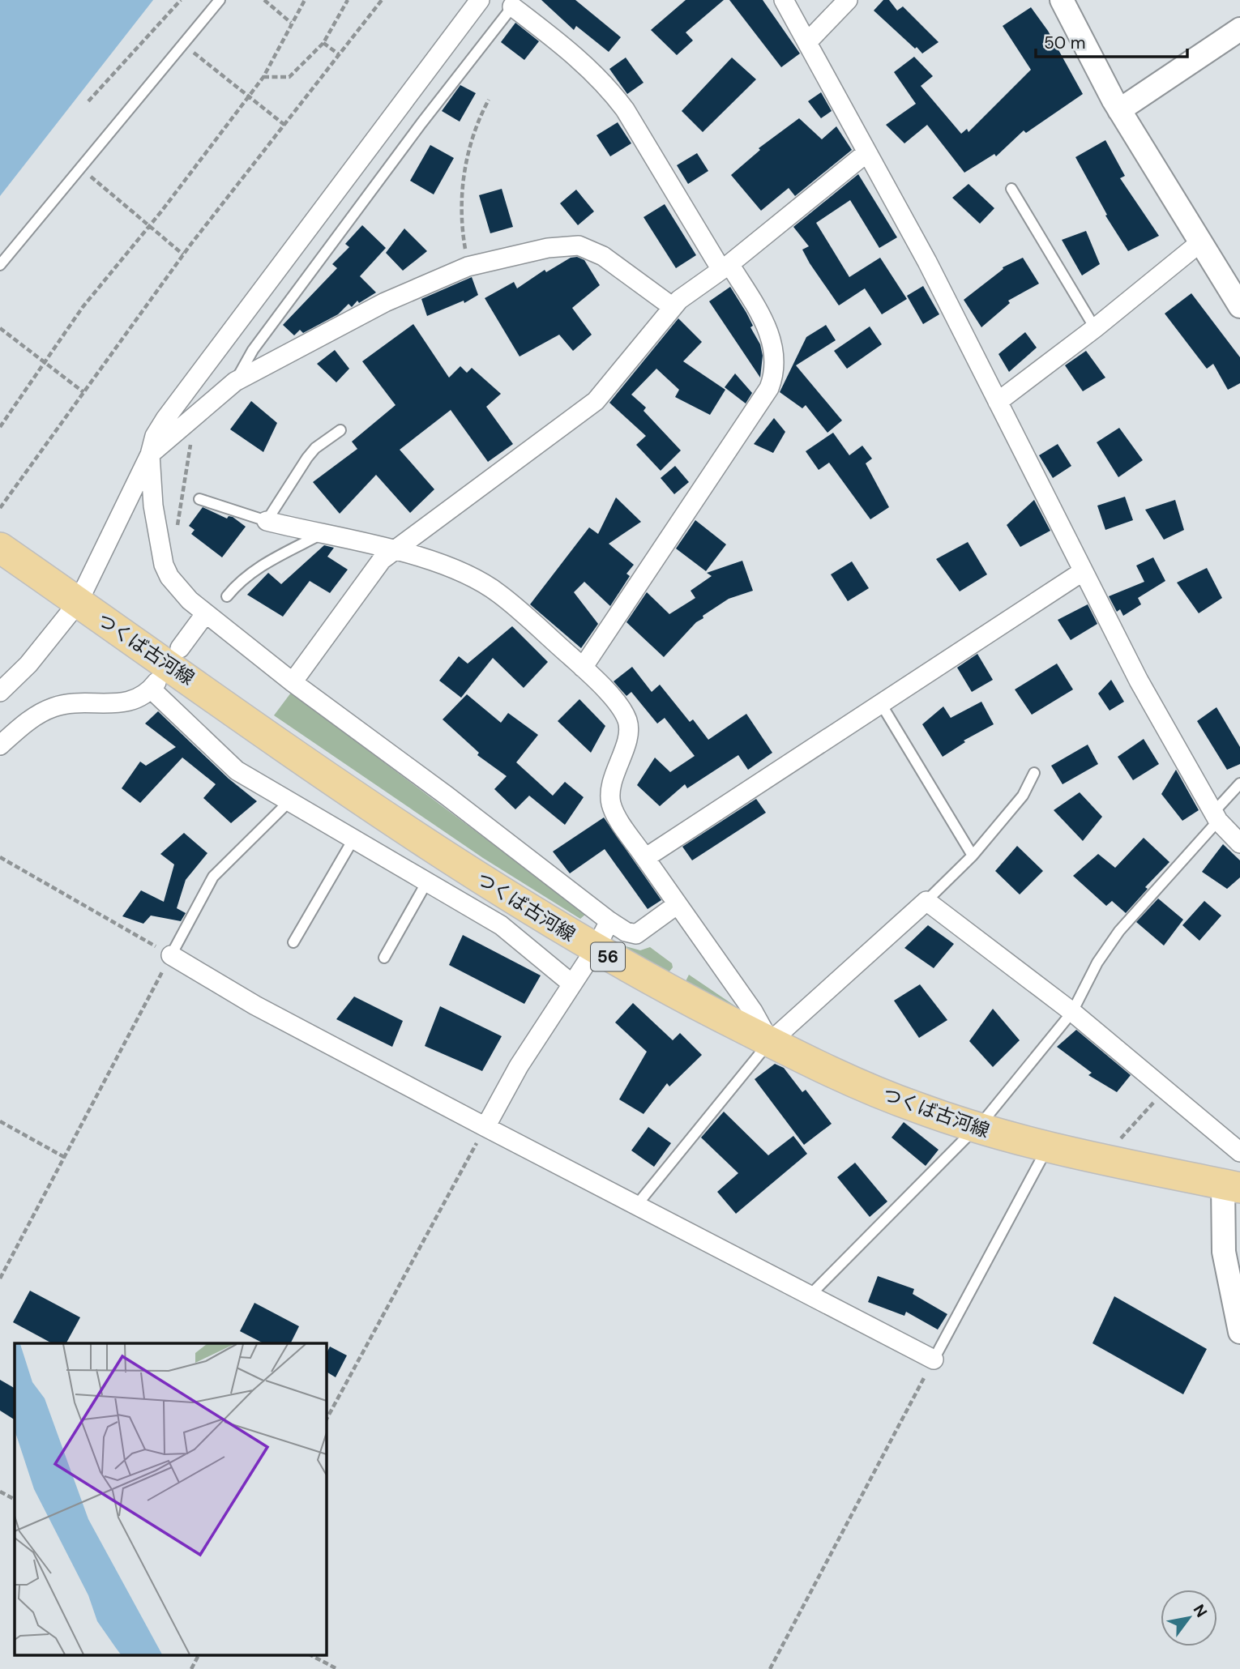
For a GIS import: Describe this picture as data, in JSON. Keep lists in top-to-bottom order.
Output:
{
  "streets": {
    "main road": ["つくば古河線", "56"]
  },
  "scale_bar": "50 m",
  "north": "top right"
}
